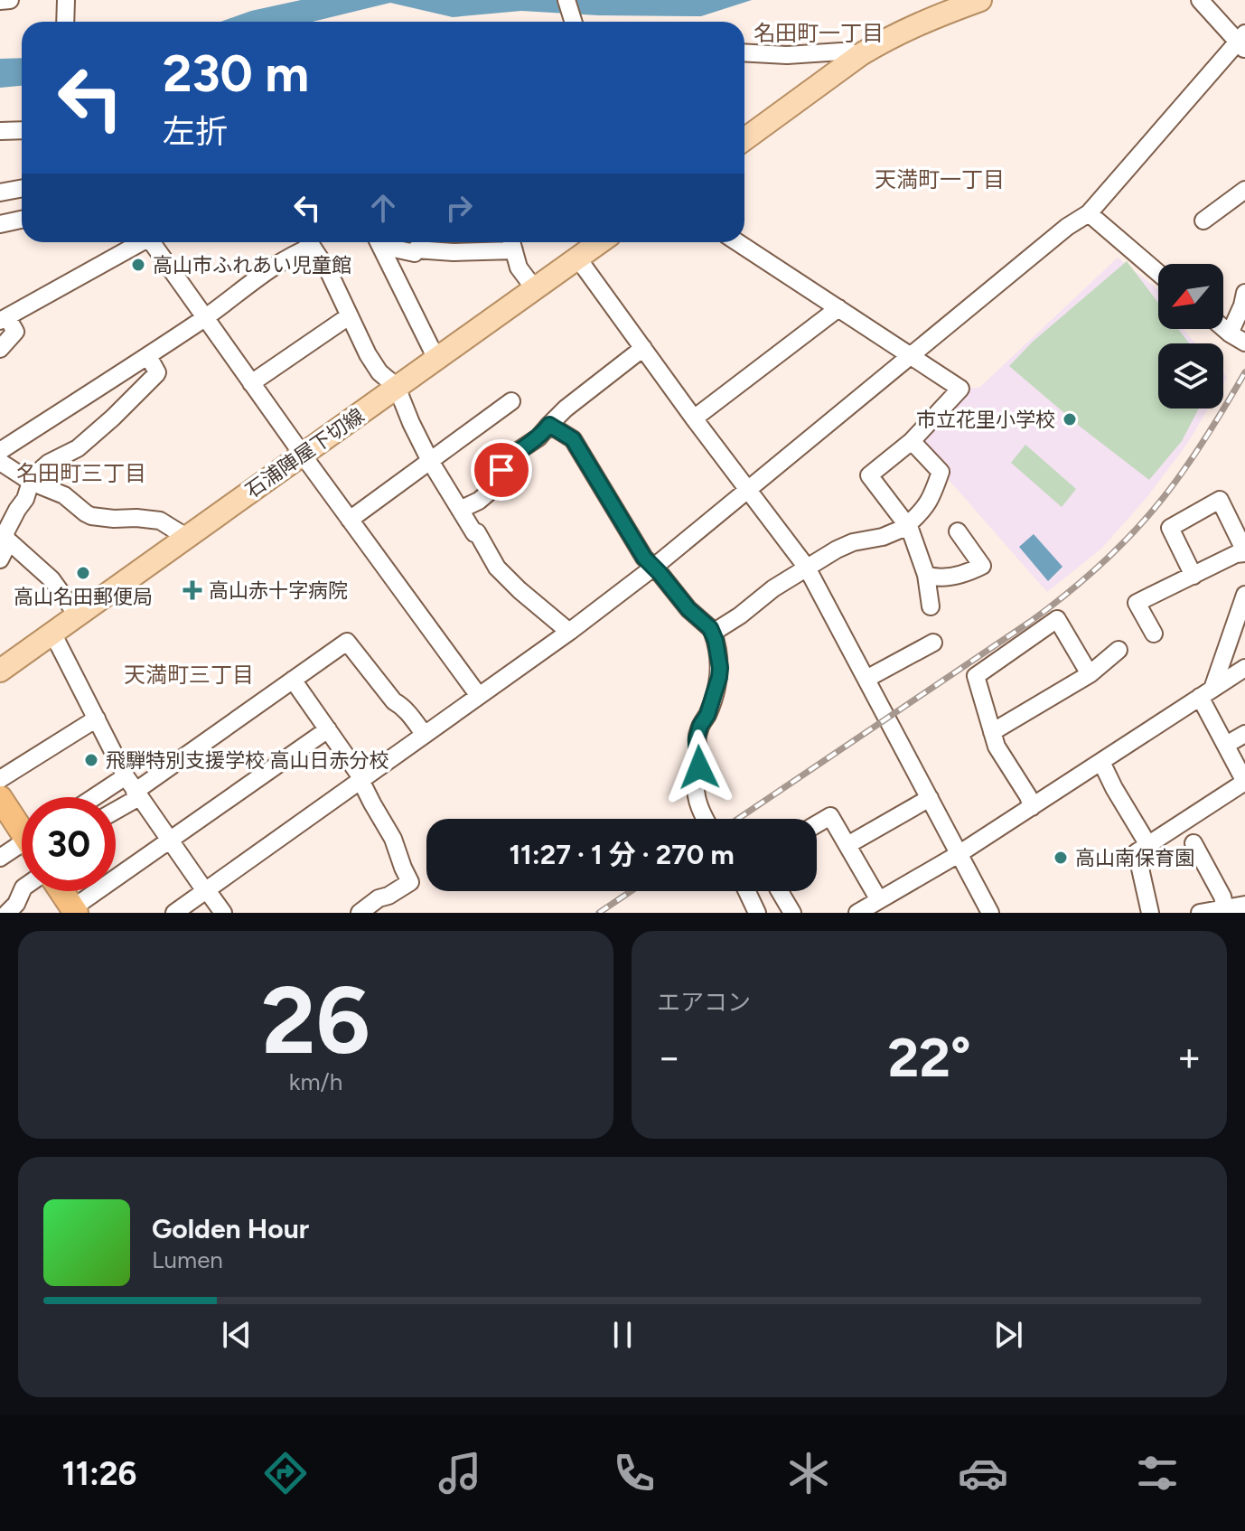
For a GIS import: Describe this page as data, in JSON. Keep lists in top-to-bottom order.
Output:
{
  "streets": {
    "main road": ["石浦陣屋下切線"]
  },
  "districts": [
    "名田町一丁目",
    "天満町一丁目",
    "名田町三丁目",
    "天満町三丁目"
  ],
  "places": {
    "other": [
      "高山市ふれあい児童館",
      "市立花里小学校",
      "高山名田郵便局",
      "飛騨特別支援学校 高山日赤分校",
      "高山南保育園"
    ],
    "health": ["高山赤十字病院"]
  },
  "north": "bottom left",
  "page": {
    "turn": ["230 m", "左折"],
    "limit": "30",
    "trip": "11:27 · 1 分 · 270 m",
    "tile": [
      ["26", "km/h"],
      "エアコン"
    ],
    "heat": ["−", "22°", "+"],
    "song": ["Golden Hour", "Lumen"],
    "tabs": "11:26"
  }
}
